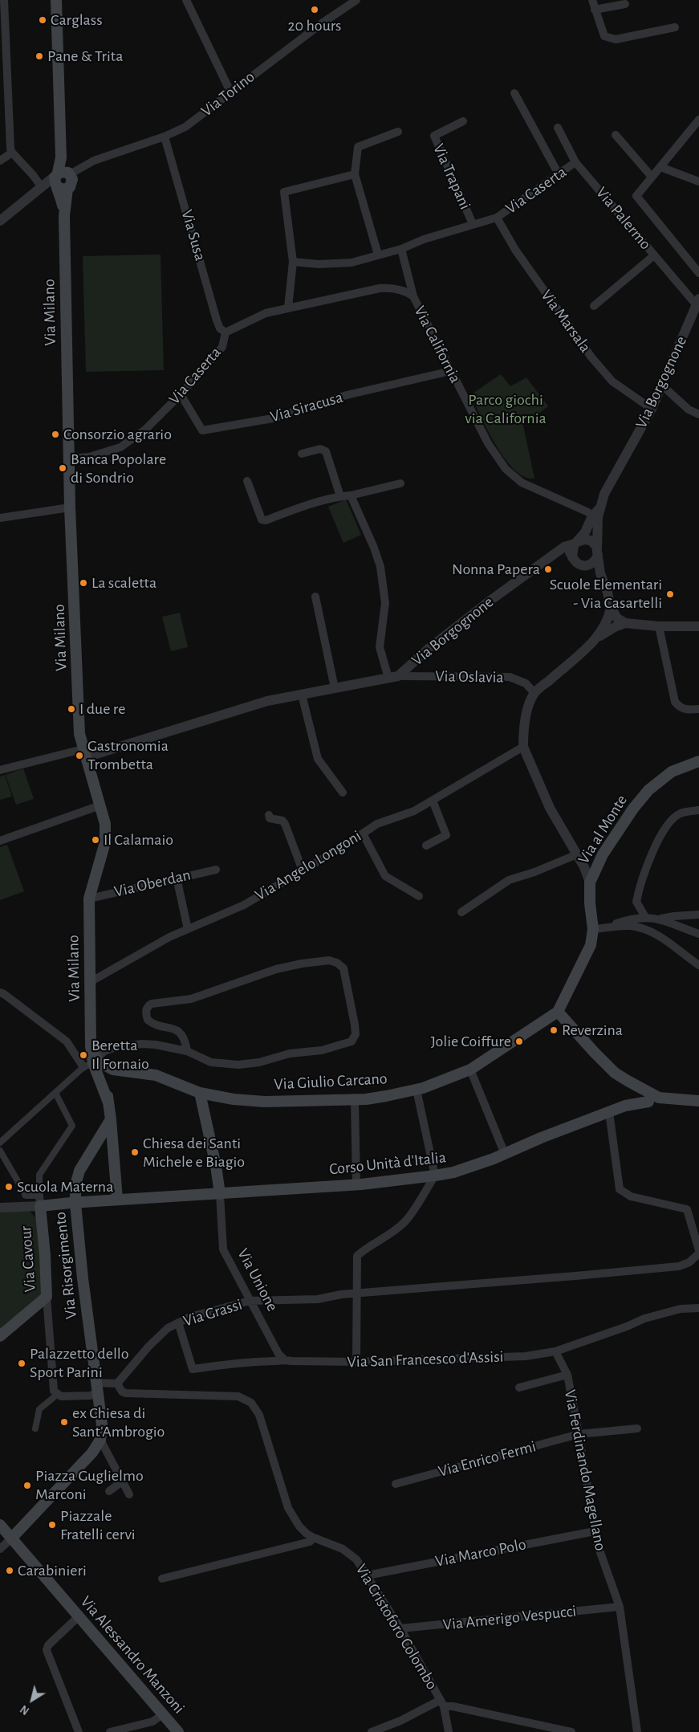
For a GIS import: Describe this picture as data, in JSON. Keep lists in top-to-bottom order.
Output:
{
  "streets": {
    "main road": [
      "Via Milano",
      "Via al Monte",
      "Via Giulio Carcano",
      "Corso Unità d'Italia",
      "Via Cavour",
      "Via Risorgimento",
      "Via Unione",
      "Via Alessandro Manzoni"
    ],
    "street": [
      "Via Torino",
      "Via Trapani",
      "Via Caserta",
      "Via Palermo",
      "Via Susa",
      "Via Marsala",
      "Via California",
      "Via Borgognone",
      "Via Siracusa",
      "Via Oslavia",
      "Via Angelo Longoni",
      "Via Oberdan",
      "Via Grassi",
      "Via San Francesco d'Assisi",
      "Via Enrico Fermi",
      "Via Ferdinando Magellano",
      "Via Marco Polo",
      "Via Amerigo Vespucci",
      "Via Cristoforo Colombo"
    ]
  },
  "crossings": [
    ["Via Torino", "Via Susa"],
    ["Via Torino", "Via Milano"],
    ["Via Trapani", "Via Caserta"],
    ["Via Caserta", "Via Palermo"],
    ["Via Caserta", "Via Susa"],
    ["Via Caserta", "Via Milano"],
    ["Via Caserta", "Via Marsala"],
    ["Via Caserta", "Via California"],
    ["Via Caserta", "Via Siracusa"],
    ["Via Palermo", "Via Borgognone"],
    ["Via Milano", "Via Angelo Longoni"],
    ["Via Milano", "Via Oberdan"],
    ["Via Marsala", "Via Borgognone"],
    ["Via California", "Via Borgognone"],
    ["Via California", "Via Siracusa"],
    ["Via Borgognone", "Via Oslavia"],
    ["Via al Monte", "Via Giulio Carcano"],
    ["Via Giulio Carcano", "Via Unione"],
    ["Corso Unità d'Italia", "Via Cavour"],
    ["Corso Unità d'Italia", "Via Unione"],
    ["Via Unione", "Via Grassi"],
    ["Via Unione", "Via San Francesco d'Assisi"],
    ["Via Grassi", "Via San Francesco d'Assisi"],
    ["Via Grassi", "Via Cristoforo Colombo"],
    ["Via San Francesco d'Assisi", "Via Ferdinando Magellano"],
    ["Via Enrico Fermi", "Via Ferdinando Magellano"],
    ["Via Ferdinando Magellano", "Via Marco Polo"],
    ["Via Ferdinando Magellano", "Via Amerigo Vespucci"],
    ["Via Marco Polo", "Via Cristoforo Colombo"],
    ["Via Amerigo Vespucci", "Via Cristoforo Colombo"]
  ],
  "parks": ["Parco giochi via California"],
  "places": [
    "20 hours",
    "Carglass",
    "Pane & Trita",
    "Consorzio agrario",
    "Banca Popolare di Sondrio",
    "Nonna Papera",
    "La scaletta",
    "Scuole Elementari - Via Casartelli",
    "I due re",
    "Gastronomia Trombetta",
    "Il Calamaio",
    "Reverzina",
    "Jolie Coiffure",
    "Beretta Il Fornaio",
    "Chiesa dei Santi Michele e Biagio",
    "Scuola Materna",
    "Palazzetto dello Sport Parini",
    "ex Chiesa di Sant'Ambrogio",
    "Piazza Guglielmo Marconi",
    "Piazzale Fratelli cervi",
    "Carabinieri"
  ],
  "north": "bottom left"
}
